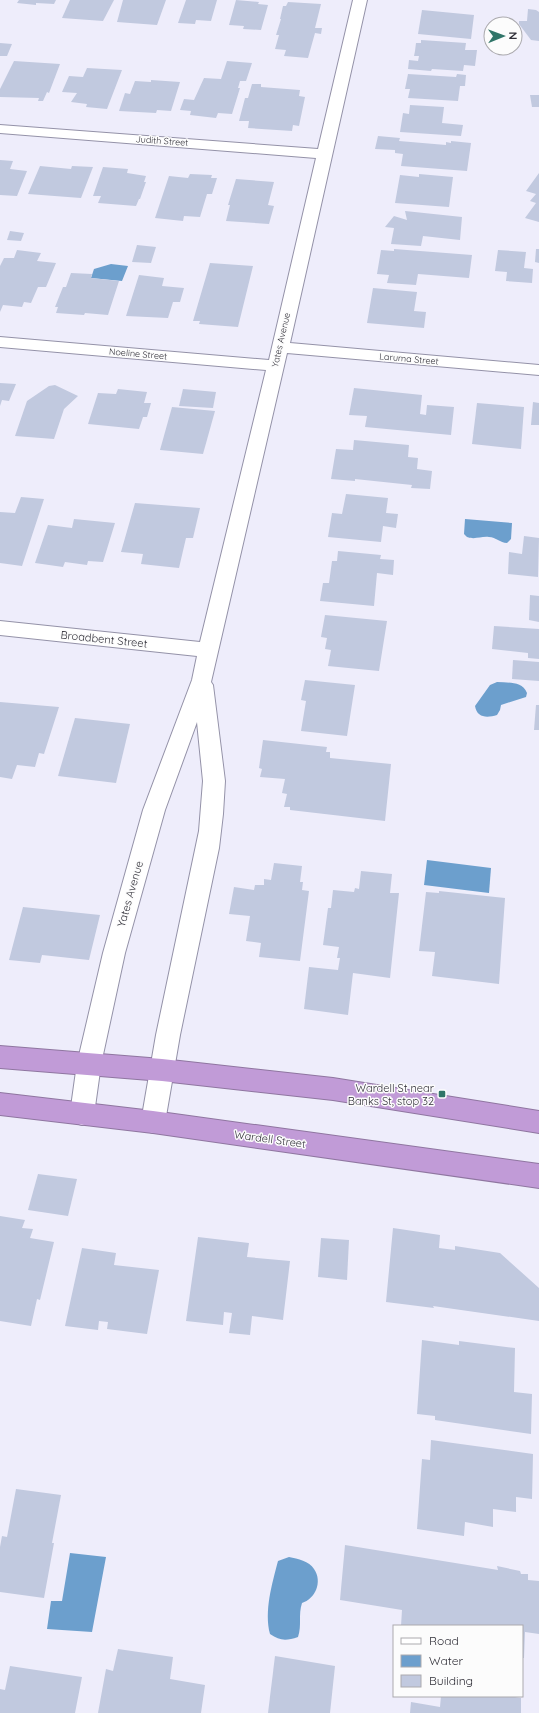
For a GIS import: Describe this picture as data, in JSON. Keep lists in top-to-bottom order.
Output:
{
  "streets": {
    "highway": ["Wardell Street"],
    "street": [
      "Judith Street",
      "Yates Avenue",
      "Noeline Street",
      "Laruma Street",
      "Broadbent Street"
    ]
  },
  "crossings": [
    ["Judith Street", "Yates Avenue"],
    ["Yates Avenue", "Noeline Street"],
    ["Yates Avenue", "Laruma Street"],
    ["Yates Avenue", "Broadbent Street"],
    ["Yates Avenue", "Wardell Street"]
  ],
  "places": {
    "transit": ["Wardell St near Banks St, stop 32"]
  },
  "legend": ["Road", "Water", "Building"],
  "north": "right"
}
